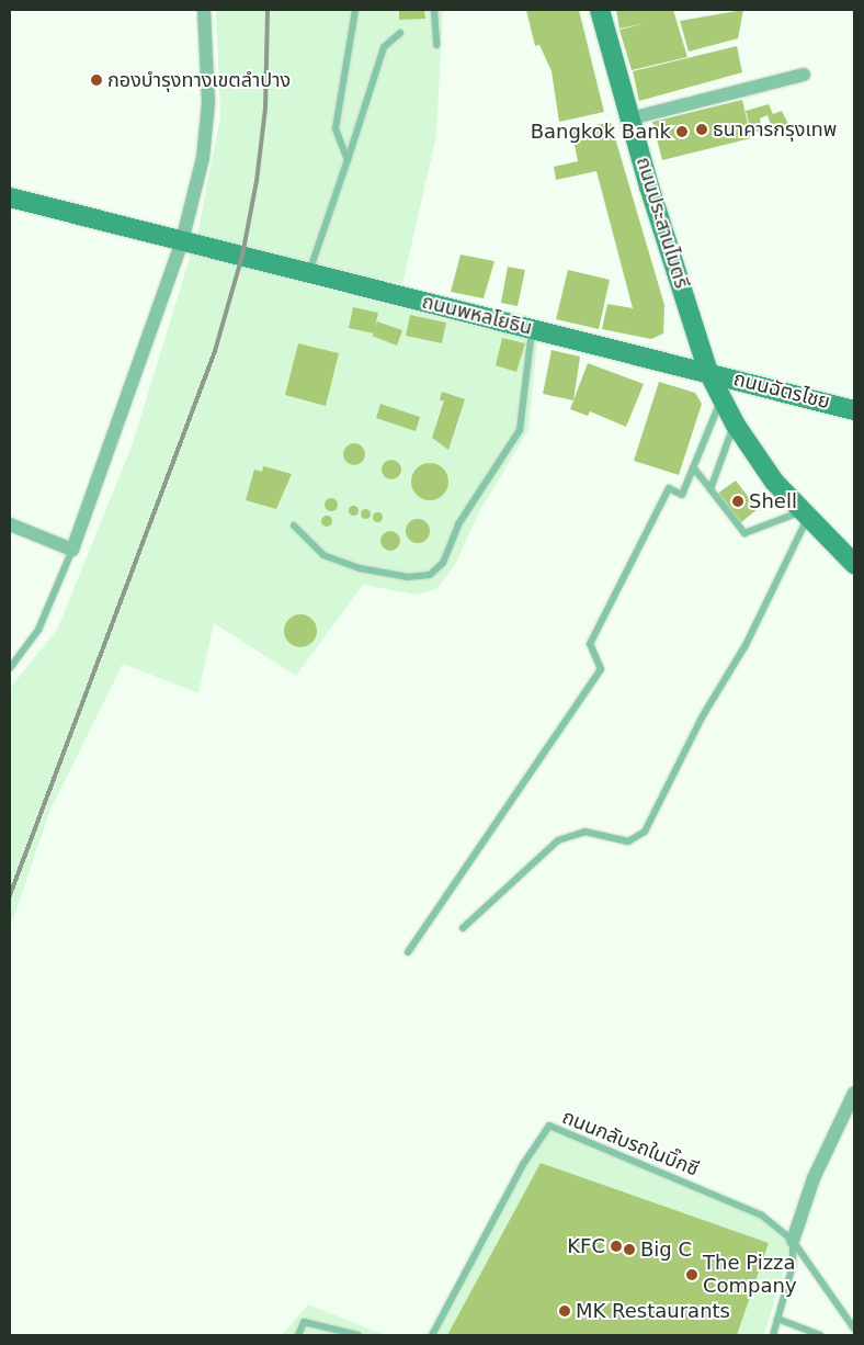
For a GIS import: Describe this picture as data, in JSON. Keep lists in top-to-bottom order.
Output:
{
  "streets": {
    "main road": ["ถนนประสานไมตรี", "ถนนพหลโยธิน", "ถนนฉัตรไชย"],
    "lane": ["ถนนกลับรถในบิ๊กซี"]
  },
  "crossings": [
    ["ถนนประสานไมตรี", "ถนนพหลโยธิน"],
    ["ถนนประสานไมตรี", "ถนนฉัตรไชย"],
    ["ถนนพหลโยธิน", "ถนนฉัตรไชย"]
  ],
  "places": [
    "กองบำรุงทางเขตลำปาง",
    "ธนาคารกรุงเทพ",
    "Bangkok Bank",
    "Shell",
    "KFC",
    "Big C",
    "The Pizza Company",
    "MK Restaurants"
  ]
}
